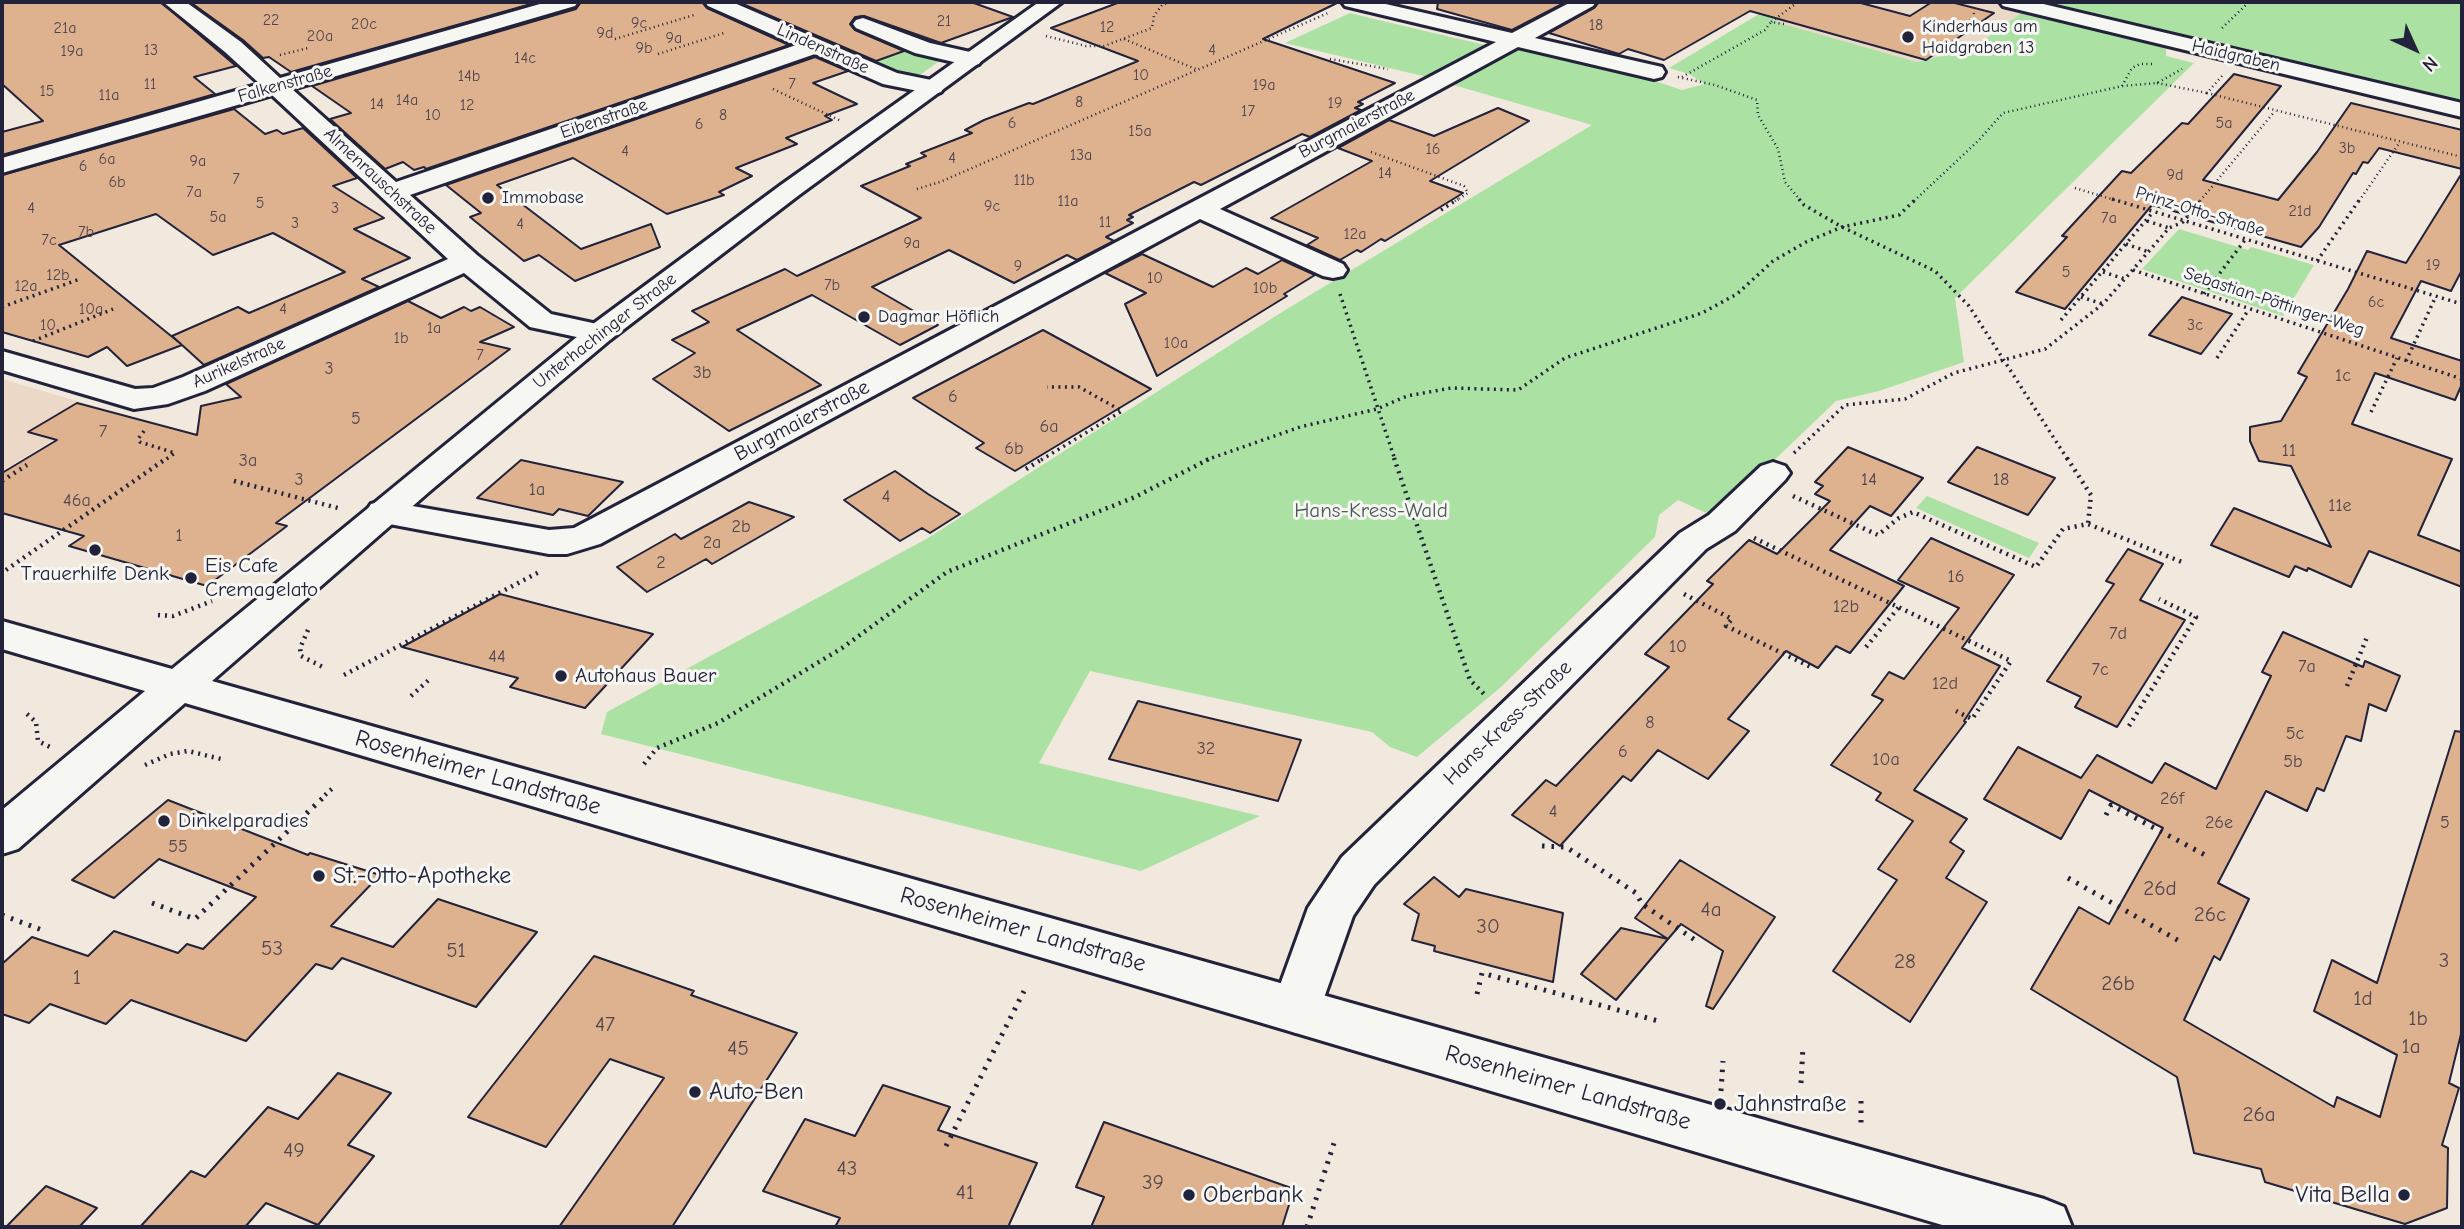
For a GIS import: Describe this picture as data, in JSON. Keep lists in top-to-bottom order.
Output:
{
  "streets": {
    "street": [
      "Lindenstraße",
      "Haidgraben",
      "Falkenstraße",
      "Eibenstraße",
      "Burgmaierstraße",
      "Almenrauschstraße",
      "Unterhachinger Straße",
      "Aurikelstraße",
      "Hans-Kress-Straße",
      "Rosenheimer Landstraße"
    ],
    "path": ["Prinz-Otto-Straße", "Sebastian-Pöttinger-Weg"]
  },
  "crossings": [
    ["Lindenstraße", "Eibenstraße"],
    ["Lindenstraße", "Unterhachinger Straße"],
    ["Falkenstraße", "Almenrauschstraße"],
    ["Eibenstraße", "Almenrauschstraße"],
    ["Burgmaierstraße", "Unterhachinger Straße"],
    ["Almenrauschstraße", "Unterhachinger Straße"],
    ["Almenrauschstraße", "Aurikelstraße"],
    ["Unterhachinger Straße", "Rosenheimer Landstraße"],
    ["Hans-Kress-Straße", "Rosenheimer Landstraße"]
  ],
  "parks": ["Hans-Kress-Wald"],
  "places": [
    "Kinderhaus am Haidgraben 13",
    "Immobase",
    "Dagmar Höflich",
    "Trauerhilfe Denk",
    "Eis Cafe Cremagelato",
    "Autohaus Bauer",
    "Dinkelparadies",
    "St.-Otto-Apotheke",
    "Auto-Ben",
    "Jahnstraße",
    "Oberbank",
    "Vita Bella"
  ],
  "house_numbers": [
    "22",
    "21",
    "9c",
    "20c",
    "18",
    "12",
    "21a",
    "9d",
    "20a",
    "9a",
    "9b",
    "13",
    "4",
    "19a",
    "14c",
    "10",
    "14b",
    "11",
    "7",
    "19a",
    "15",
    "11a",
    "14a",
    "8",
    "19",
    "14",
    "12",
    "17",
    "10",
    "8",
    "6",
    "5a",
    "6",
    "15a",
    "3b",
    "16",
    "4",
    "13a",
    "4",
    "6a",
    "9a",
    "6",
    "14",
    "9d",
    "7",
    "11b",
    "6b",
    "7a",
    "11a",
    "5",
    "9c",
    "4",
    "3",
    "21d",
    "5a",
    "7a",
    "11",
    "3",
    "4",
    "7b",
    "12a",
    "7c",
    "9a",
    "19",
    "9",
    "5",
    "12b",
    "10",
    "7b",
    "12a",
    "10b",
    "6c",
    "10a",
    "4",
    "10",
    "3c",
    "1a",
    "1b",
    "10a",
    "7",
    "3",
    "3b",
    "1c",
    "6",
    "5",
    "6a",
    "7",
    "6b",
    "11",
    "3a",
    "3",
    "14",
    "18",
    "1a",
    "4",
    "46a",
    "11e",
    "2b",
    "1",
    "2a",
    "2",
    "16",
    "12b",
    "7d",
    "10",
    "44",
    "7a",
    "7c",
    "12d",
    "8",
    "5c",
    "32",
    "6",
    "10a",
    "5b",
    "26f",
    "4",
    "26e",
    "5",
    "55",
    "26d",
    "4a",
    "26c",
    "30",
    "53",
    "51",
    "3",
    "28",
    "1",
    "26b",
    "1d",
    "1b",
    "47",
    "1a",
    "45",
    "26a",
    "49",
    "43",
    "39",
    "41"
  ],
  "north": "bottom right"
}
